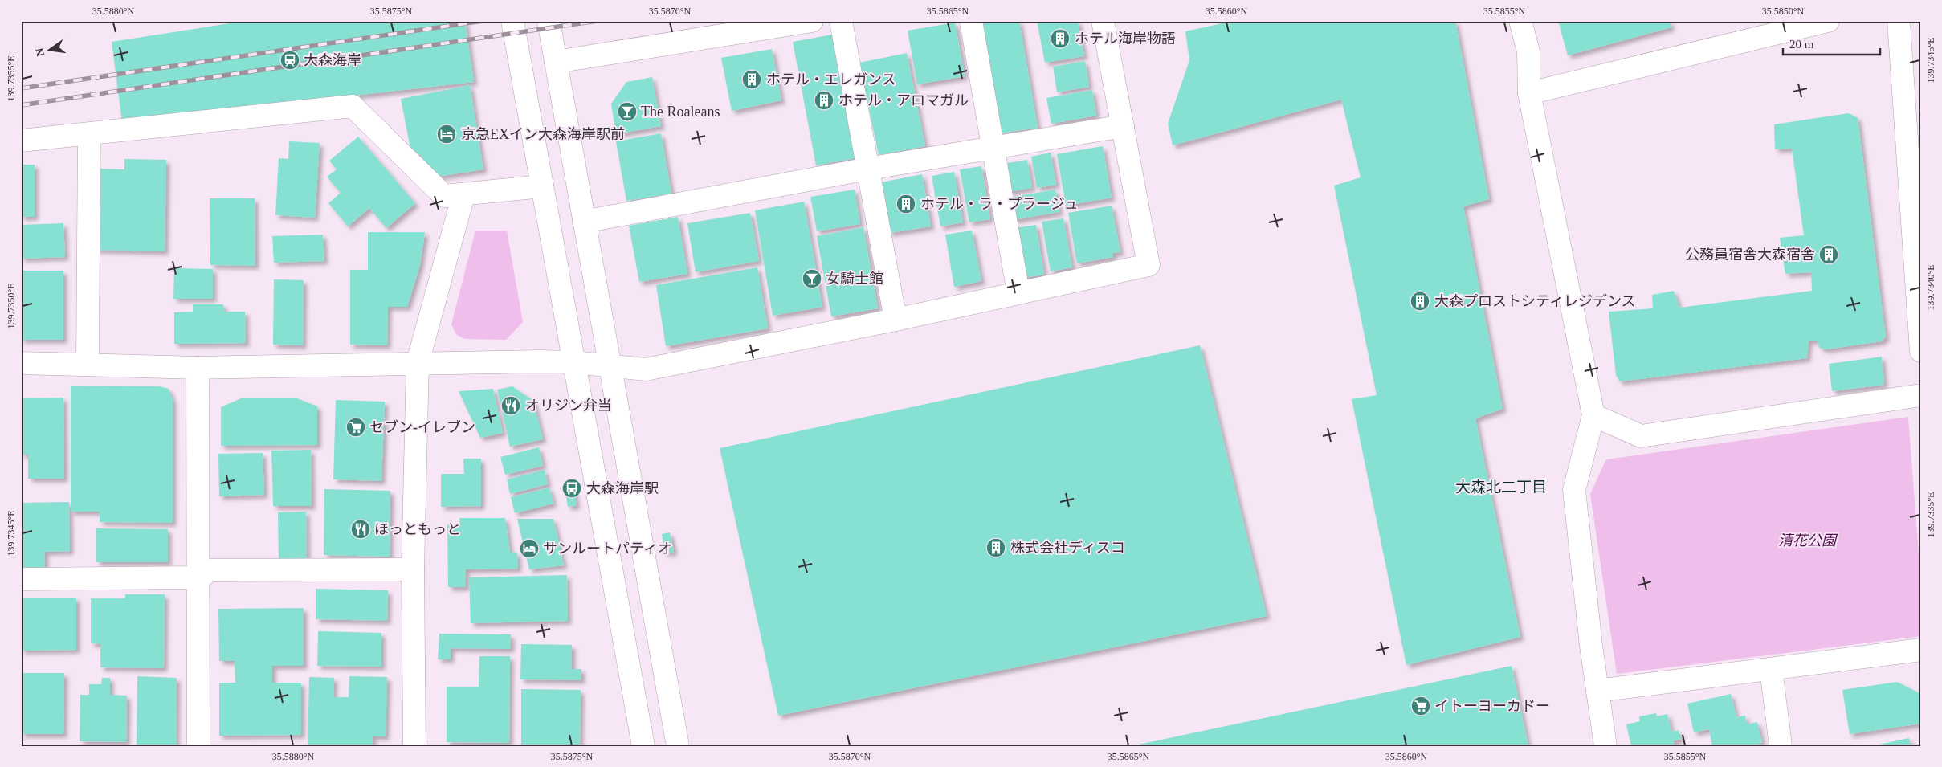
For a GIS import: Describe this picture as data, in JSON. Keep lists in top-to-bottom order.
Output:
{
  "districts": ["大森北二丁目"],
  "parks": ["清花公園"],
  "places": {
    "building": [
      "ホテル海岸物語",
      "ホテル・エレガンス",
      "ホテル・アロマガル",
      "ホテル・ラ・プラージュ",
      "公務員宿舎大森宿舎",
      "大森プロストシティレジデンス",
      "株式会社ディスコ"
    ],
    "station": ["大森海岸"],
    "bar": ["The Roaleans", "女騎士館"],
    "hotel": ["京急EXイン大森海岸駅前", "サンルートパティオ"],
    "restaurant": ["オリジン弁当", "ほっともっと"],
    "supermarket": ["セブン-イレブン", "イトーヨーカドー"],
    "bus stop": ["大森海岸駅"]
  },
  "scale_bar": "20 m",
  "north": "left",
  "coordinates": [
    "35.5880°N",
    "35.5875°N",
    "35.5870°N",
    "35.5865°N",
    "35.5860°N",
    "35.5855°N",
    "35.5850°N",
    "139.7345°E",
    "139.7355°E",
    "139.7340°E",
    "139.7350°E",
    "139.7335°E"
  ]
}
